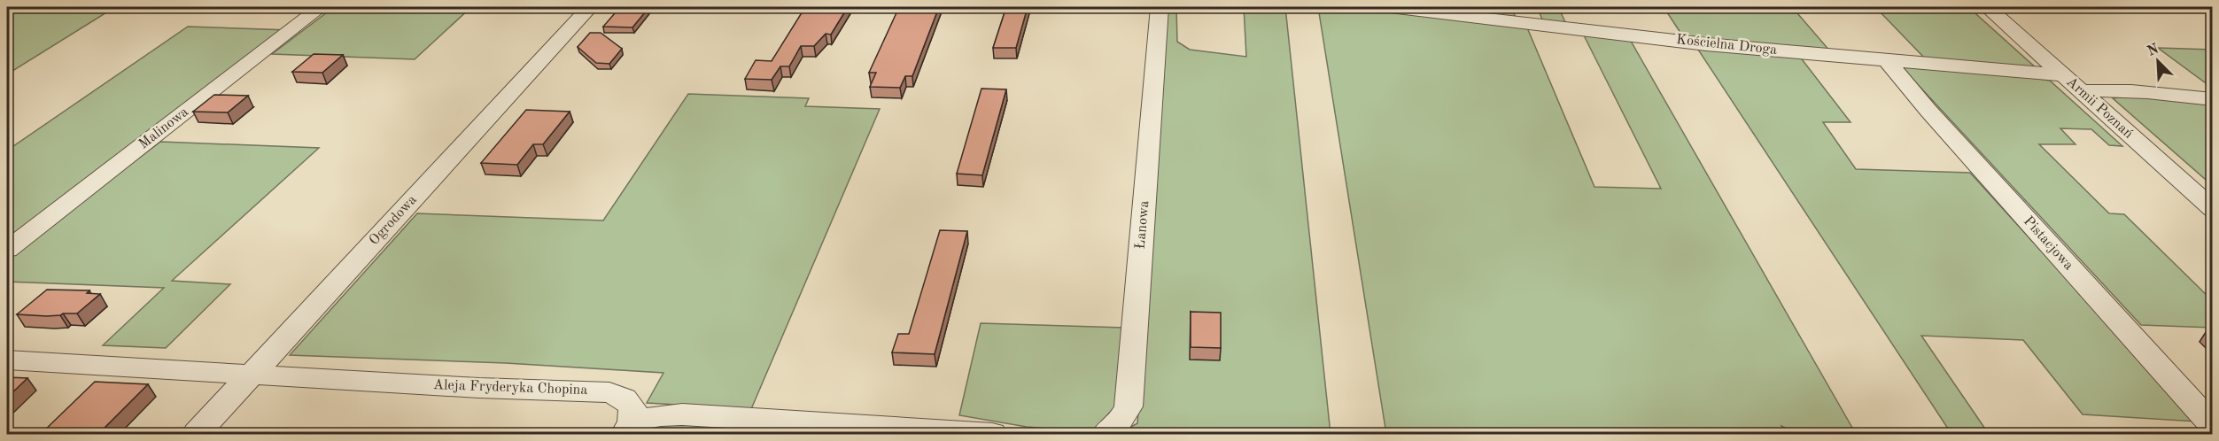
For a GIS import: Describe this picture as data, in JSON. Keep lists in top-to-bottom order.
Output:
{
  "streets": {
    "street": [
      "Kościelna Droga",
      "Armii Poznań",
      "Malinowa",
      "Ogrodowa",
      "Łanowa",
      "Pistacjowa",
      "Aleja Fryderyka Chopina"
    ]
  },
  "crossings": [
    ["Kościelna Droga", "Armii Poznań"],
    ["Kościelna Droga", "Pistacjowa"],
    ["Ogrodowa", "Aleja Fryderyka Chopina"]
  ],
  "north": "top left"
}
